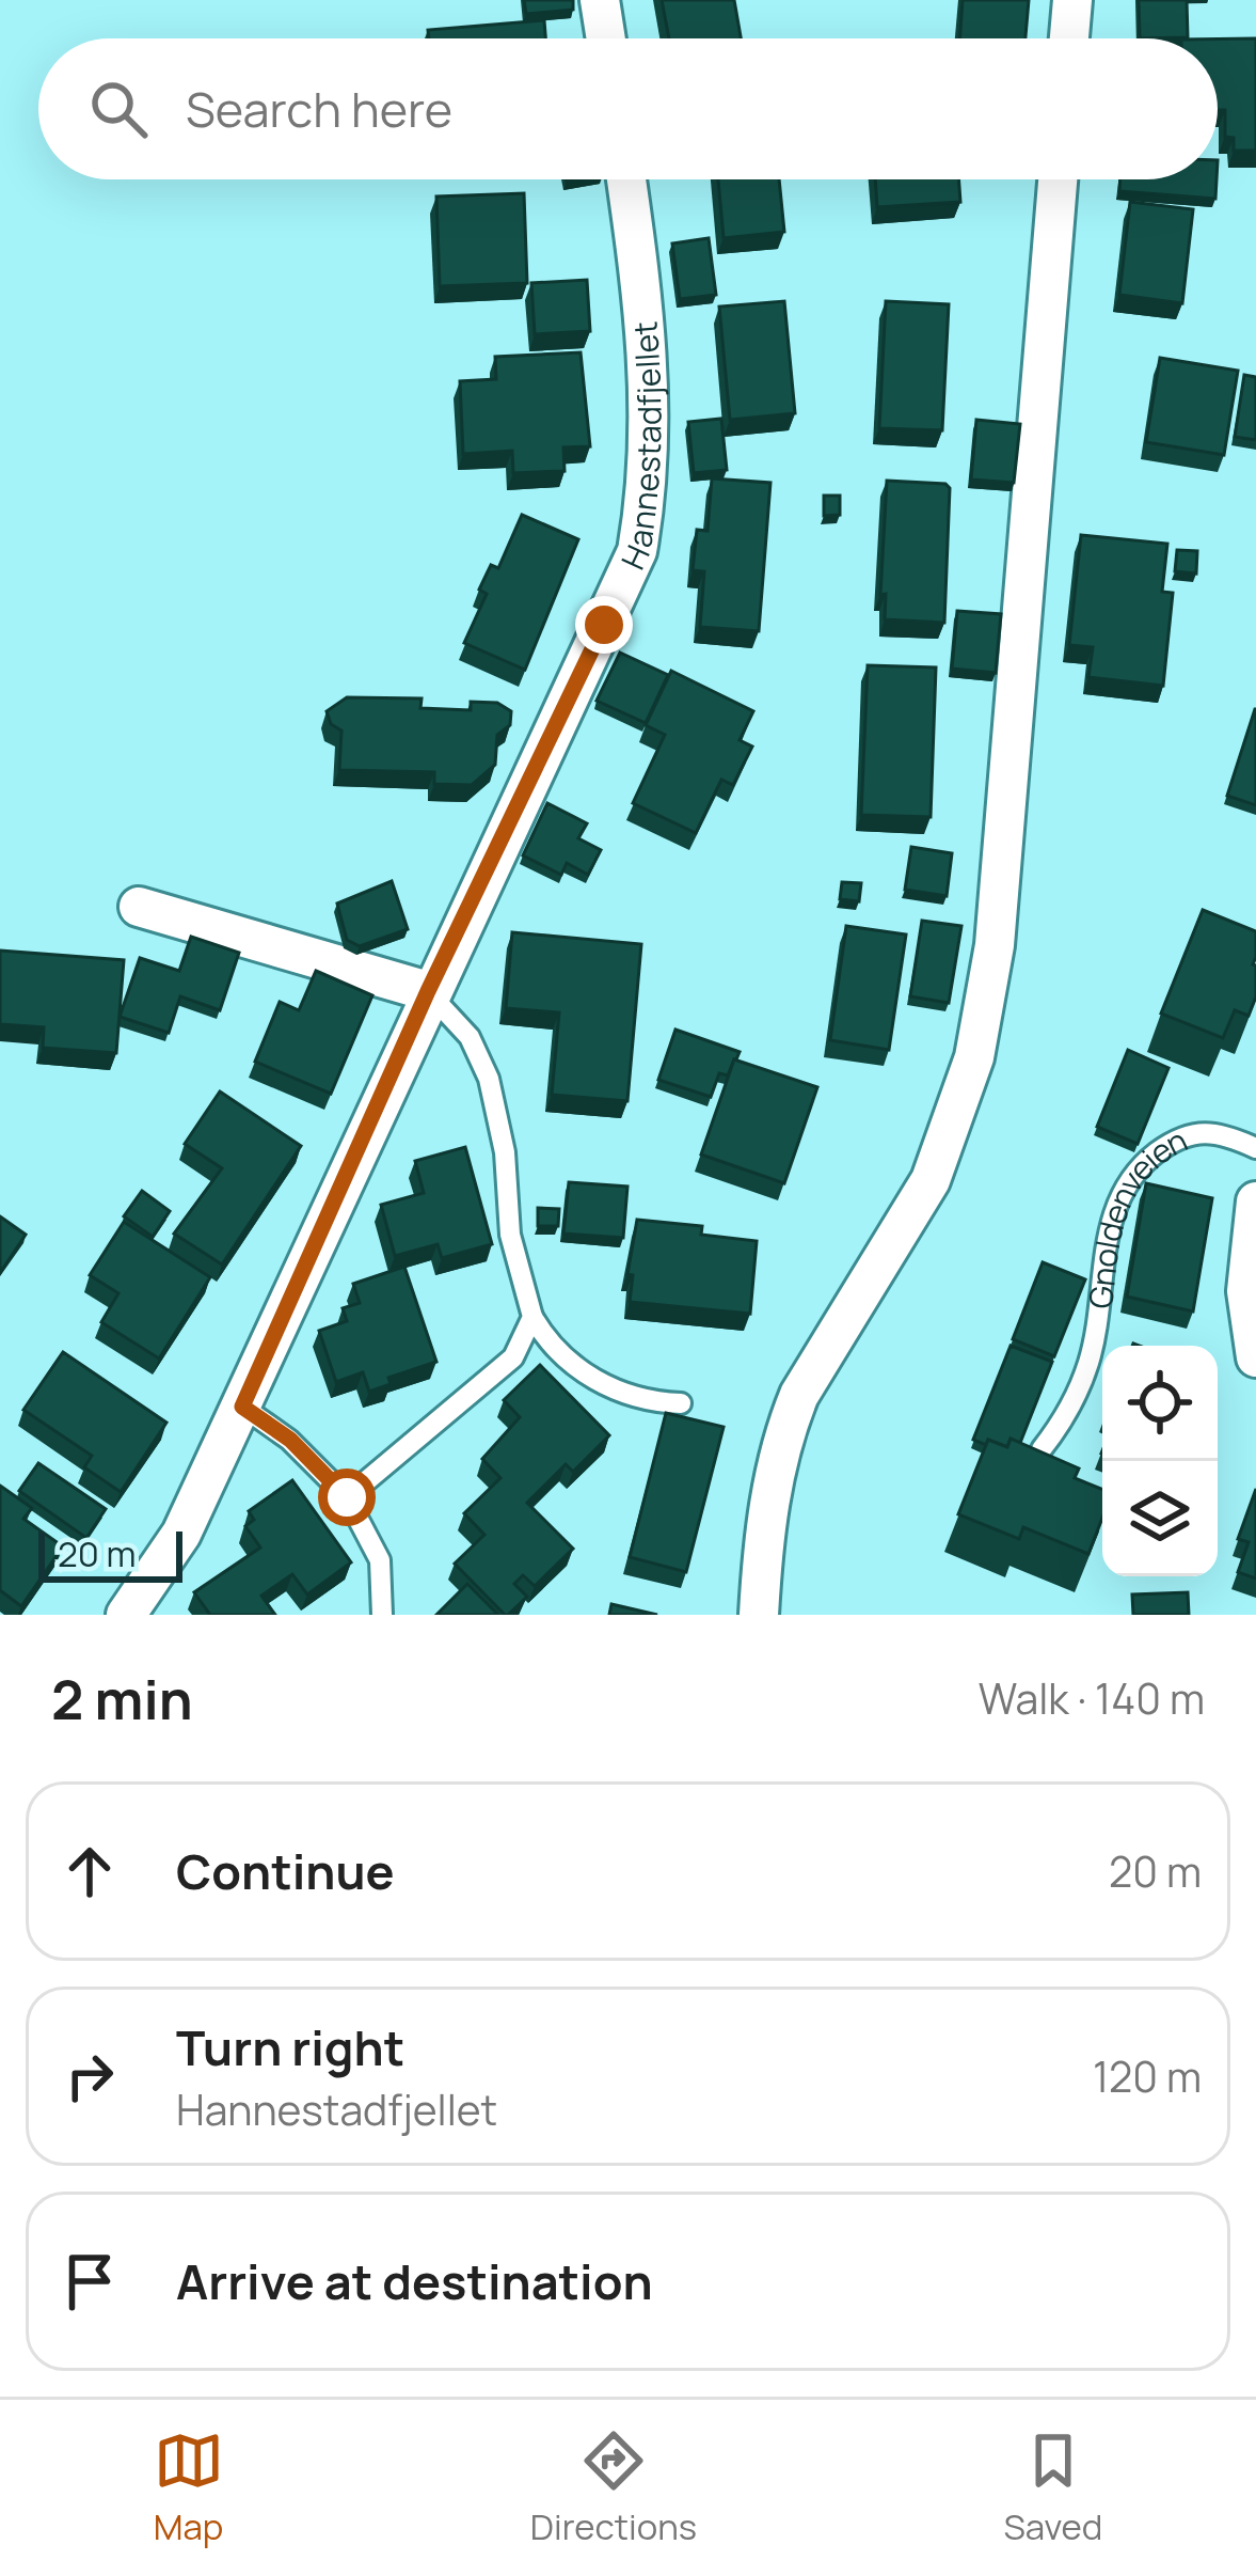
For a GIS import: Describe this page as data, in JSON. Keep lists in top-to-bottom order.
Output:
{
  "streets": {
    "street": ["Hannestadfjellet"],
    "lane": ["Gnoldenveien"]
  },
  "scale_bar": "20 m",
  "page": {
    "search": "Search here",
    "scale": "20 m",
    "heading": ["2 min", "Walk · 140 m"],
    "list": [
      ["Continue", "20 m"],
      ["Turn right", "Hannestadfjellet", "120 m"],
      "Arrive at destination"
    ],
    "nav": ["Map", "Directions", "Saved"]
  }
}
